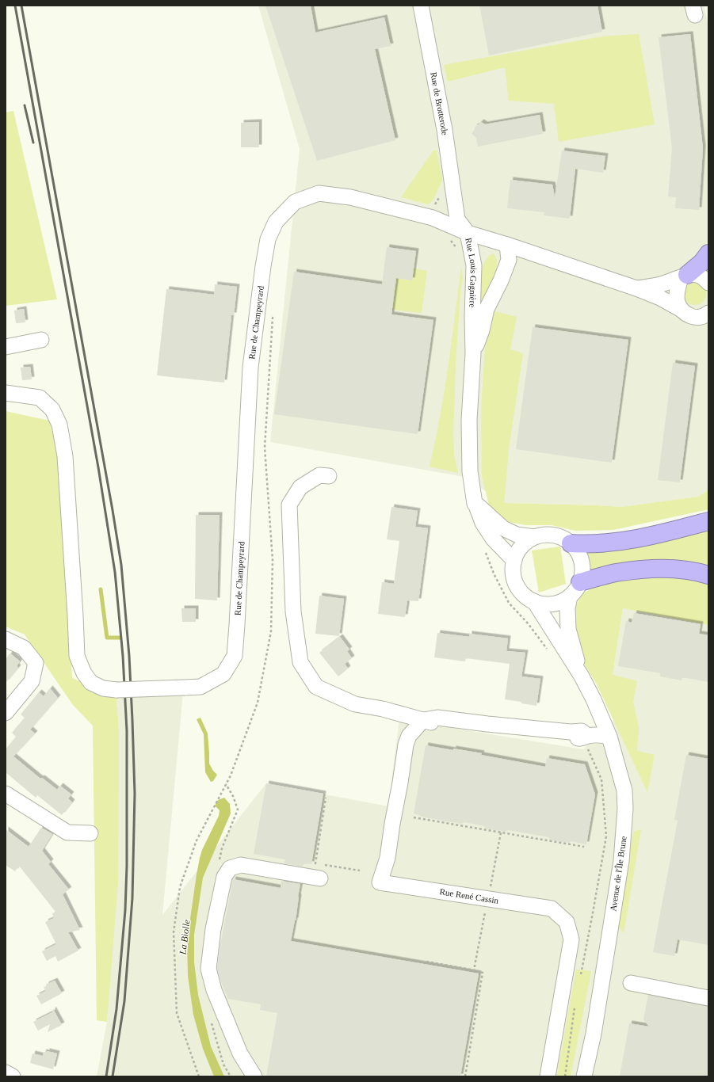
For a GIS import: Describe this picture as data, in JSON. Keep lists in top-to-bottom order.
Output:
{
  "streets": {
    "street": [
      "Rue de Brotterode",
      "Rue Louis Gagnière",
      "Rue de Champeyrard",
      "Avenue de l'Île Brune",
      "Rue René Cassin"
    ]
  },
  "crossings": [
    ["Rue de Brotterode", "Rue Louis Gagnière"],
    ["Rue de Brotterode", "Rue de Champeyrard"],
    ["Rue Louis Gagnière", "Rue de Champeyrard"],
    ["Rue Louis Gagnière", "Avenue de l'Île Brune"]
  ],
  "water": ["La Biolle"]
}
